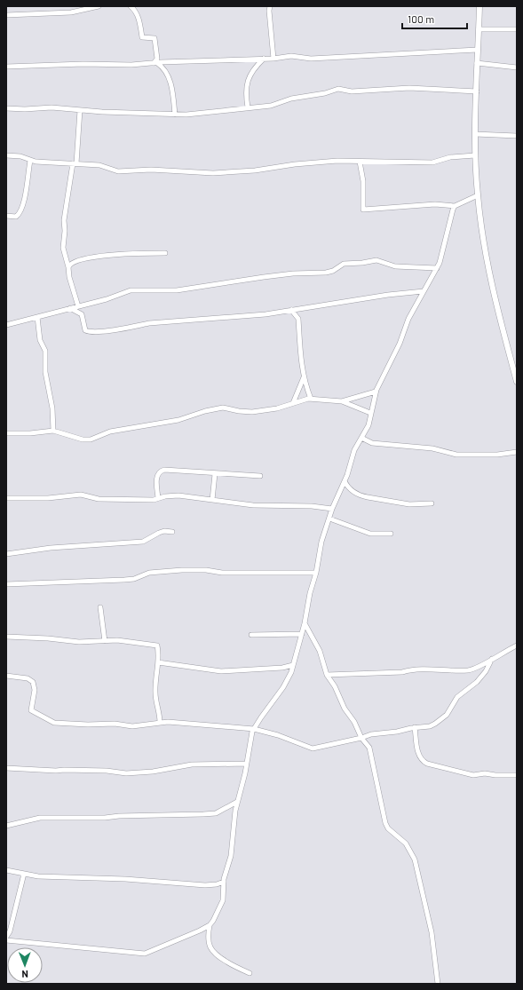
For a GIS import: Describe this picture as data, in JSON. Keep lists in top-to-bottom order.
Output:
{
  "scale_bar": "100 m",
  "north": "bottom"
}
